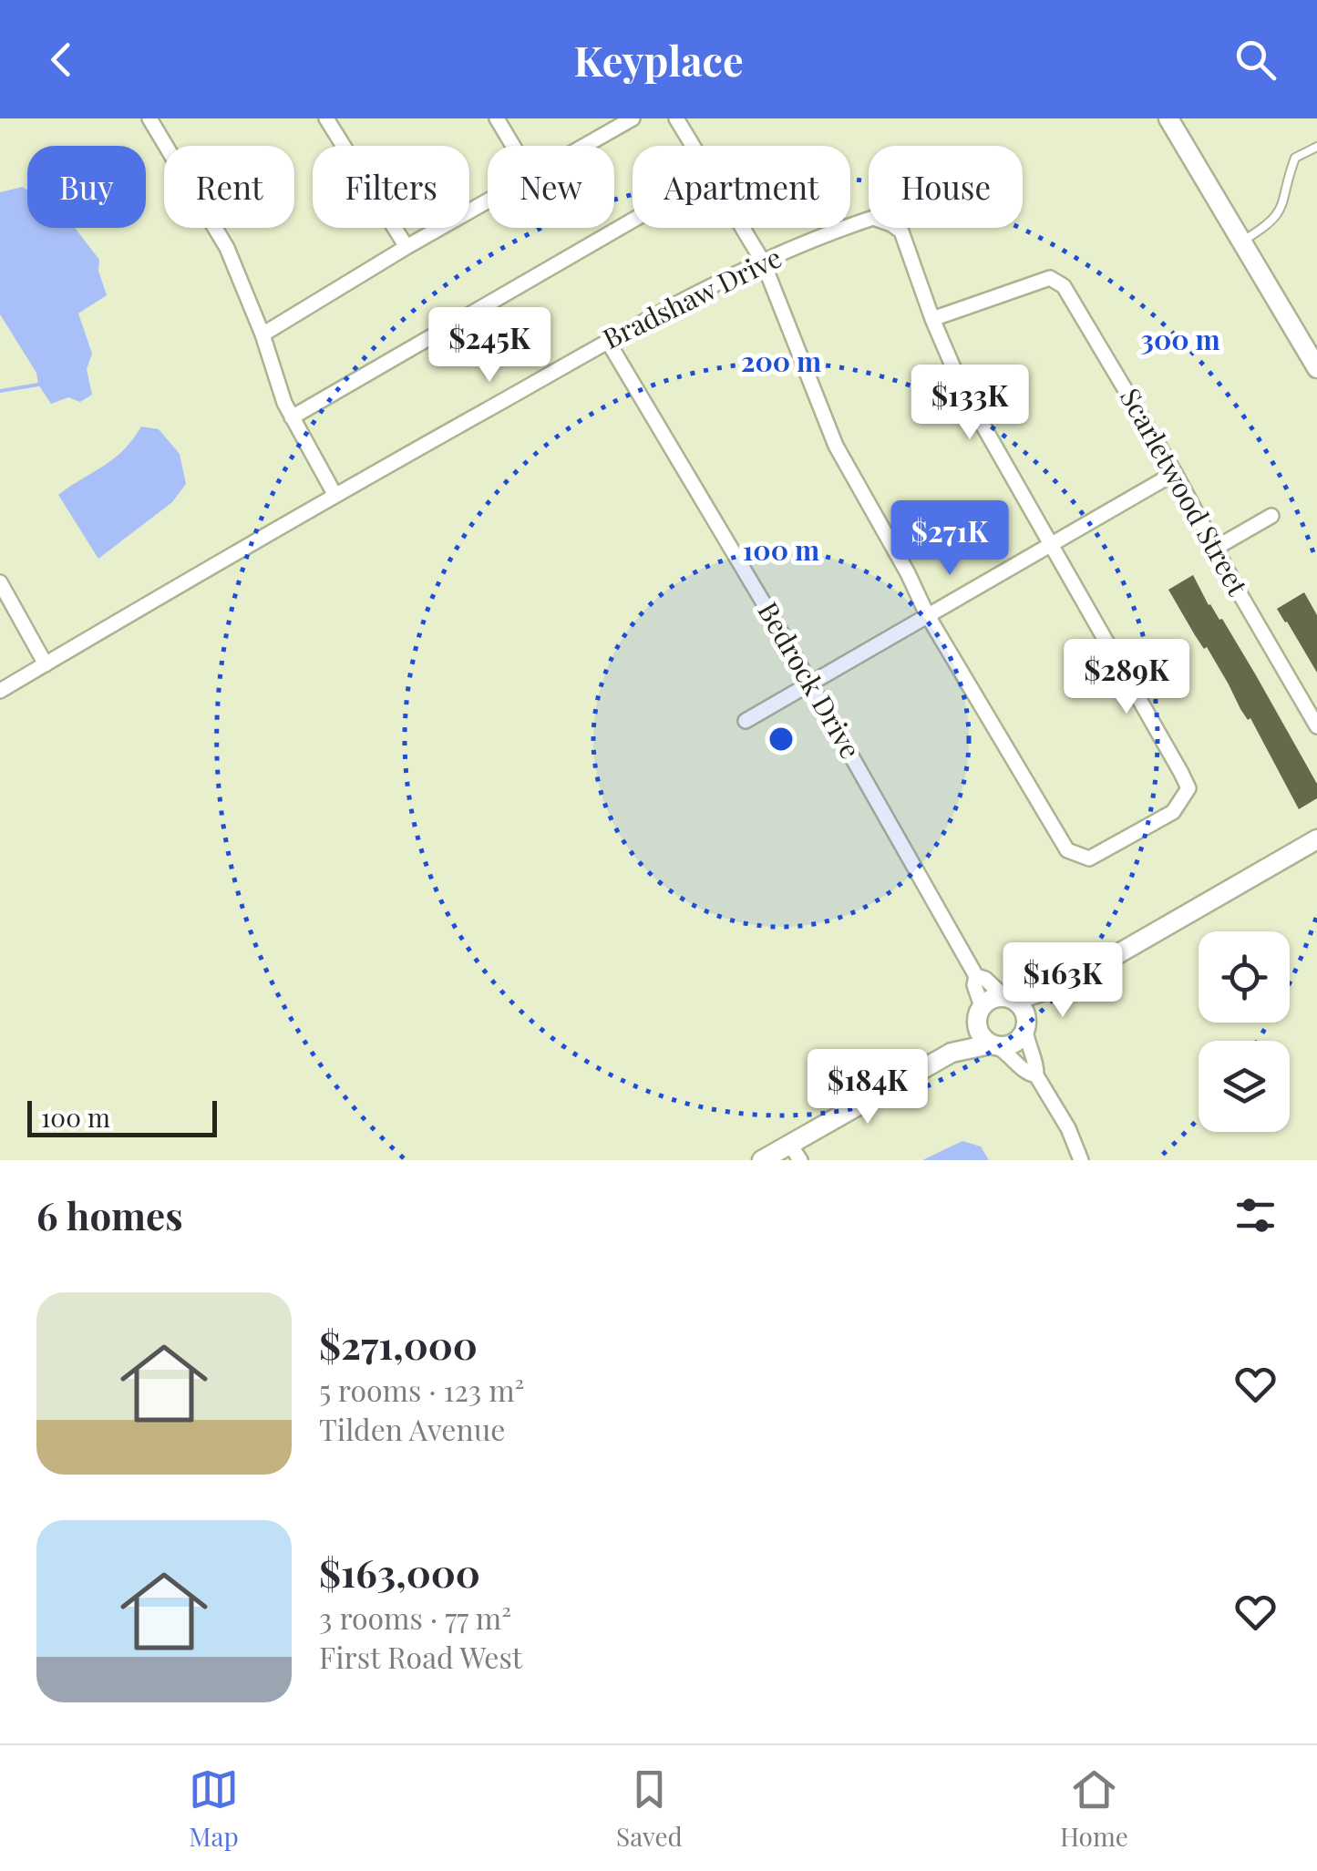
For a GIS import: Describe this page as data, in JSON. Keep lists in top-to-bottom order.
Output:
{
  "streets": {
    "street": ["Bradshaw Drive", "Scarletwood Street", "Bedrock Drive"]
  },
  "crossings": [
    ["Bradshaw Drive", "Scarletwood Street"],
    ["Bradshaw Drive", "Bedrock Drive"]
  ],
  "scale_bar": "100 m",
  "page": {
    "header": "Keyplace",
    "chip": [
      "Buy",
      "Rent",
      "Filters",
      "New",
      "Apartment",
      "House"
    ],
    "price": [
      "$245K",
      "$133K",
      "$271K",
      "$289K",
      "$163K",
      "$184K"
    ],
    "scale": "100 m",
    "heading": "6 homes",
    "list": [
      {
        "name": "$271,000",
        "note": "5 rooms · 123 m² · Tilden Avenue"
      },
      {
        "name": "$163,000",
        "note": "3 rooms · 77 m² · First Road West"
      }
    ],
    "tabs": ["Map", "Saved", "Home"]
  },
  "rings": ["300 m", "200 m", "100 m"]
}
